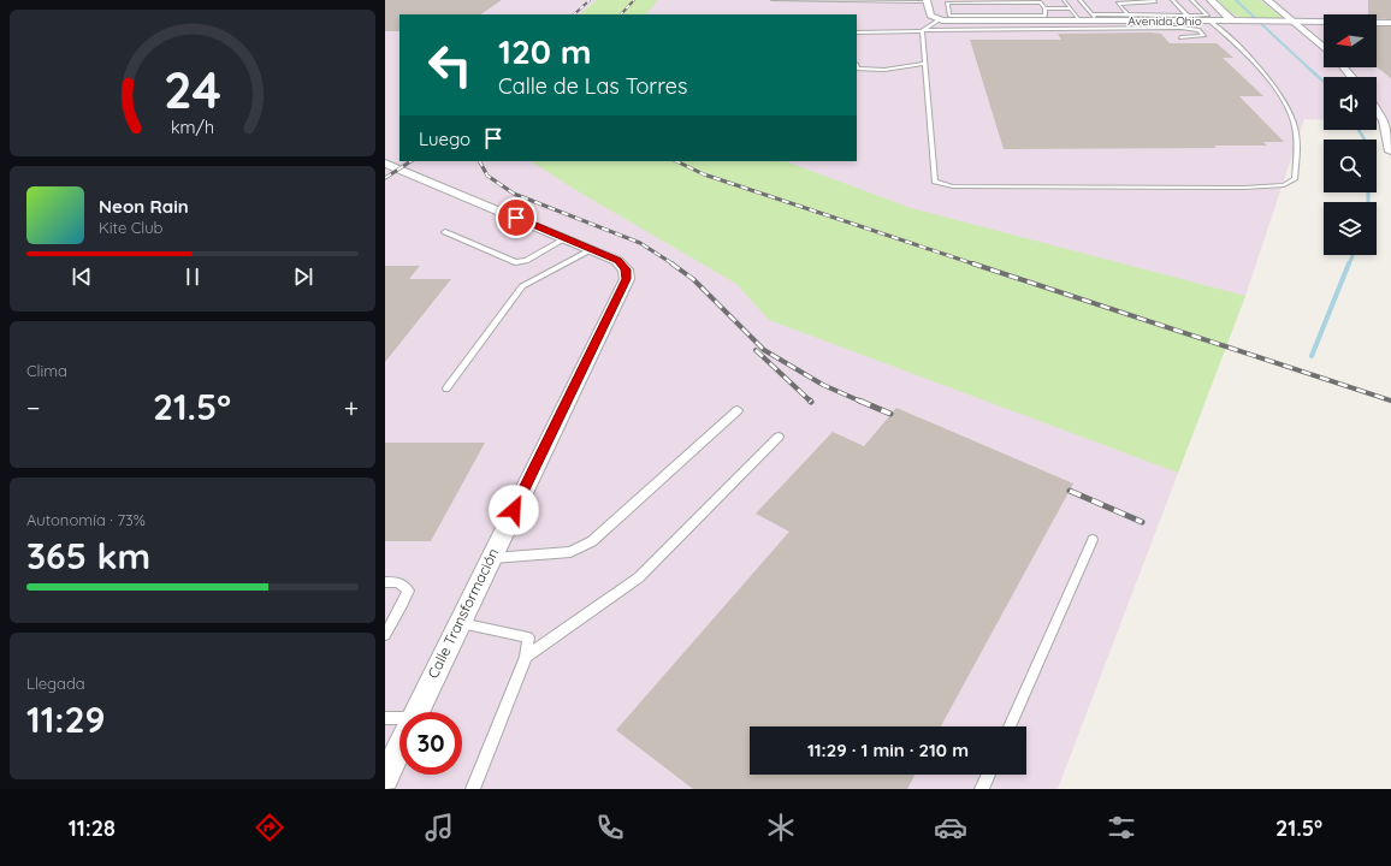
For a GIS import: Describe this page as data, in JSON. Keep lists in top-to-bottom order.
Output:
{
  "streets": {
    "street": ["Avenida Ohio", "Calle Transformación"]
  },
  "north": "left",
  "page": {
    "turn": ["120 m", "Calle de Las Torres"],
    "then": "Luego",
    "song": ["Neon Rain", "Kite Club"],
    "tile": [
      "Clima",
      ["Autonomía · 73%", "365 km"],
      ["Llegada", "11:29"]
    ],
    "heat": ["−", "21.5°", "+"],
    "limit": "30",
    "trip": "11:29 · 1 min · 210 m",
    "tabs": ["11:28", "21.5°"],
    "gauge": ["24", "km/h"]
  }
}
